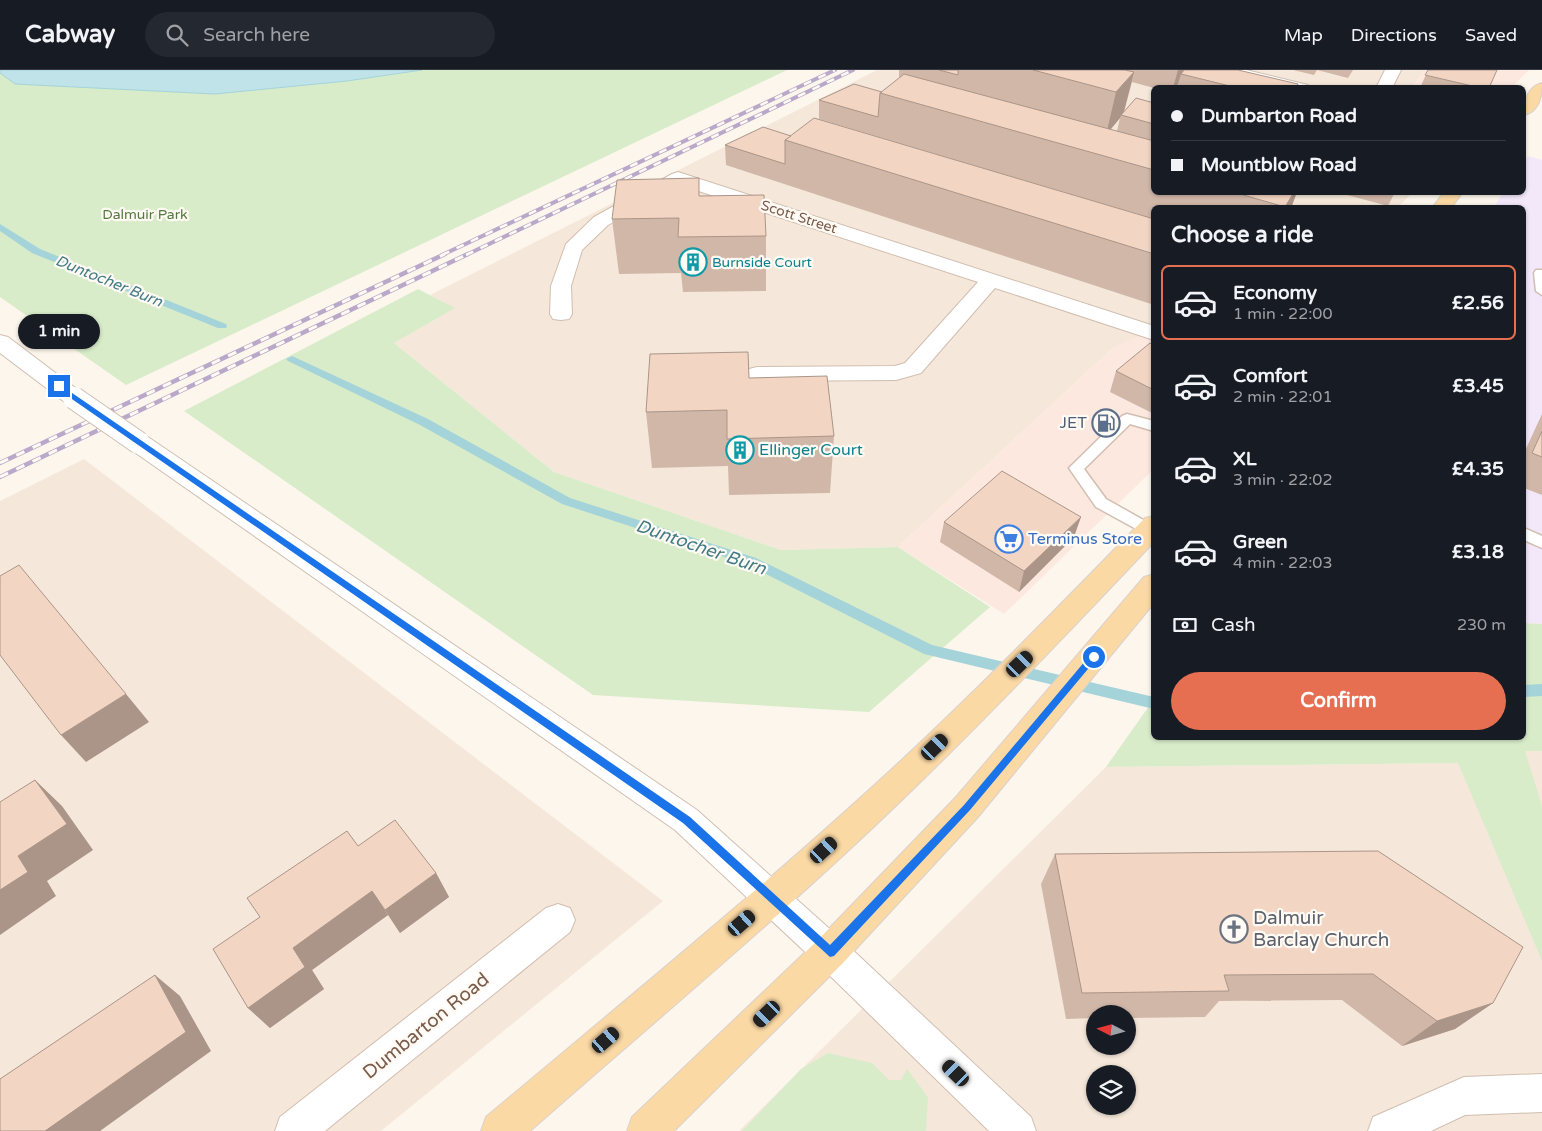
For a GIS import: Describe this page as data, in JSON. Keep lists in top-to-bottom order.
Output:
{
  "streets": {
    "street": ["Scott Street", "Dumbarton Road"]
  },
  "water": ["Duntocher Burn"],
  "parks": ["Dalmuir Park"],
  "places": {
    "building": ["Burnside Court", "Ellinger Court"],
    "fuel station": ["JET"],
    "supermarket": ["Terminus Store"],
    "church": ["Dalmuir Barclay Church"]
  },
  "north": "left",
  "page": {
    "header": "Cabway",
    "search": "Search here",
    "nav": ["Map", "Directions", "Saved"],
    "banner": ["Dumbarton Road", "Mountblow Road"],
    "heading": "Choose a ride",
    "list": [
      {
        "name": "Economy",
        "note": "1 min · 22:00",
        "value": "£2.56"
      },
      {
        "name": "Comfort",
        "note": "2 min · 22:01",
        "value": "£3.45"
      },
      {
        "name": "XL",
        "note": "3 min · 22:02",
        "value": "£4.35"
      },
      {
        "name": "Green",
        "note": "4 min · 22:03",
        "value": "£3.18"
      }
    ],
    "bubble": "1 min",
    "pay": ["Cash", "230 m"],
    "buttons": "Confirm"
  }
}
